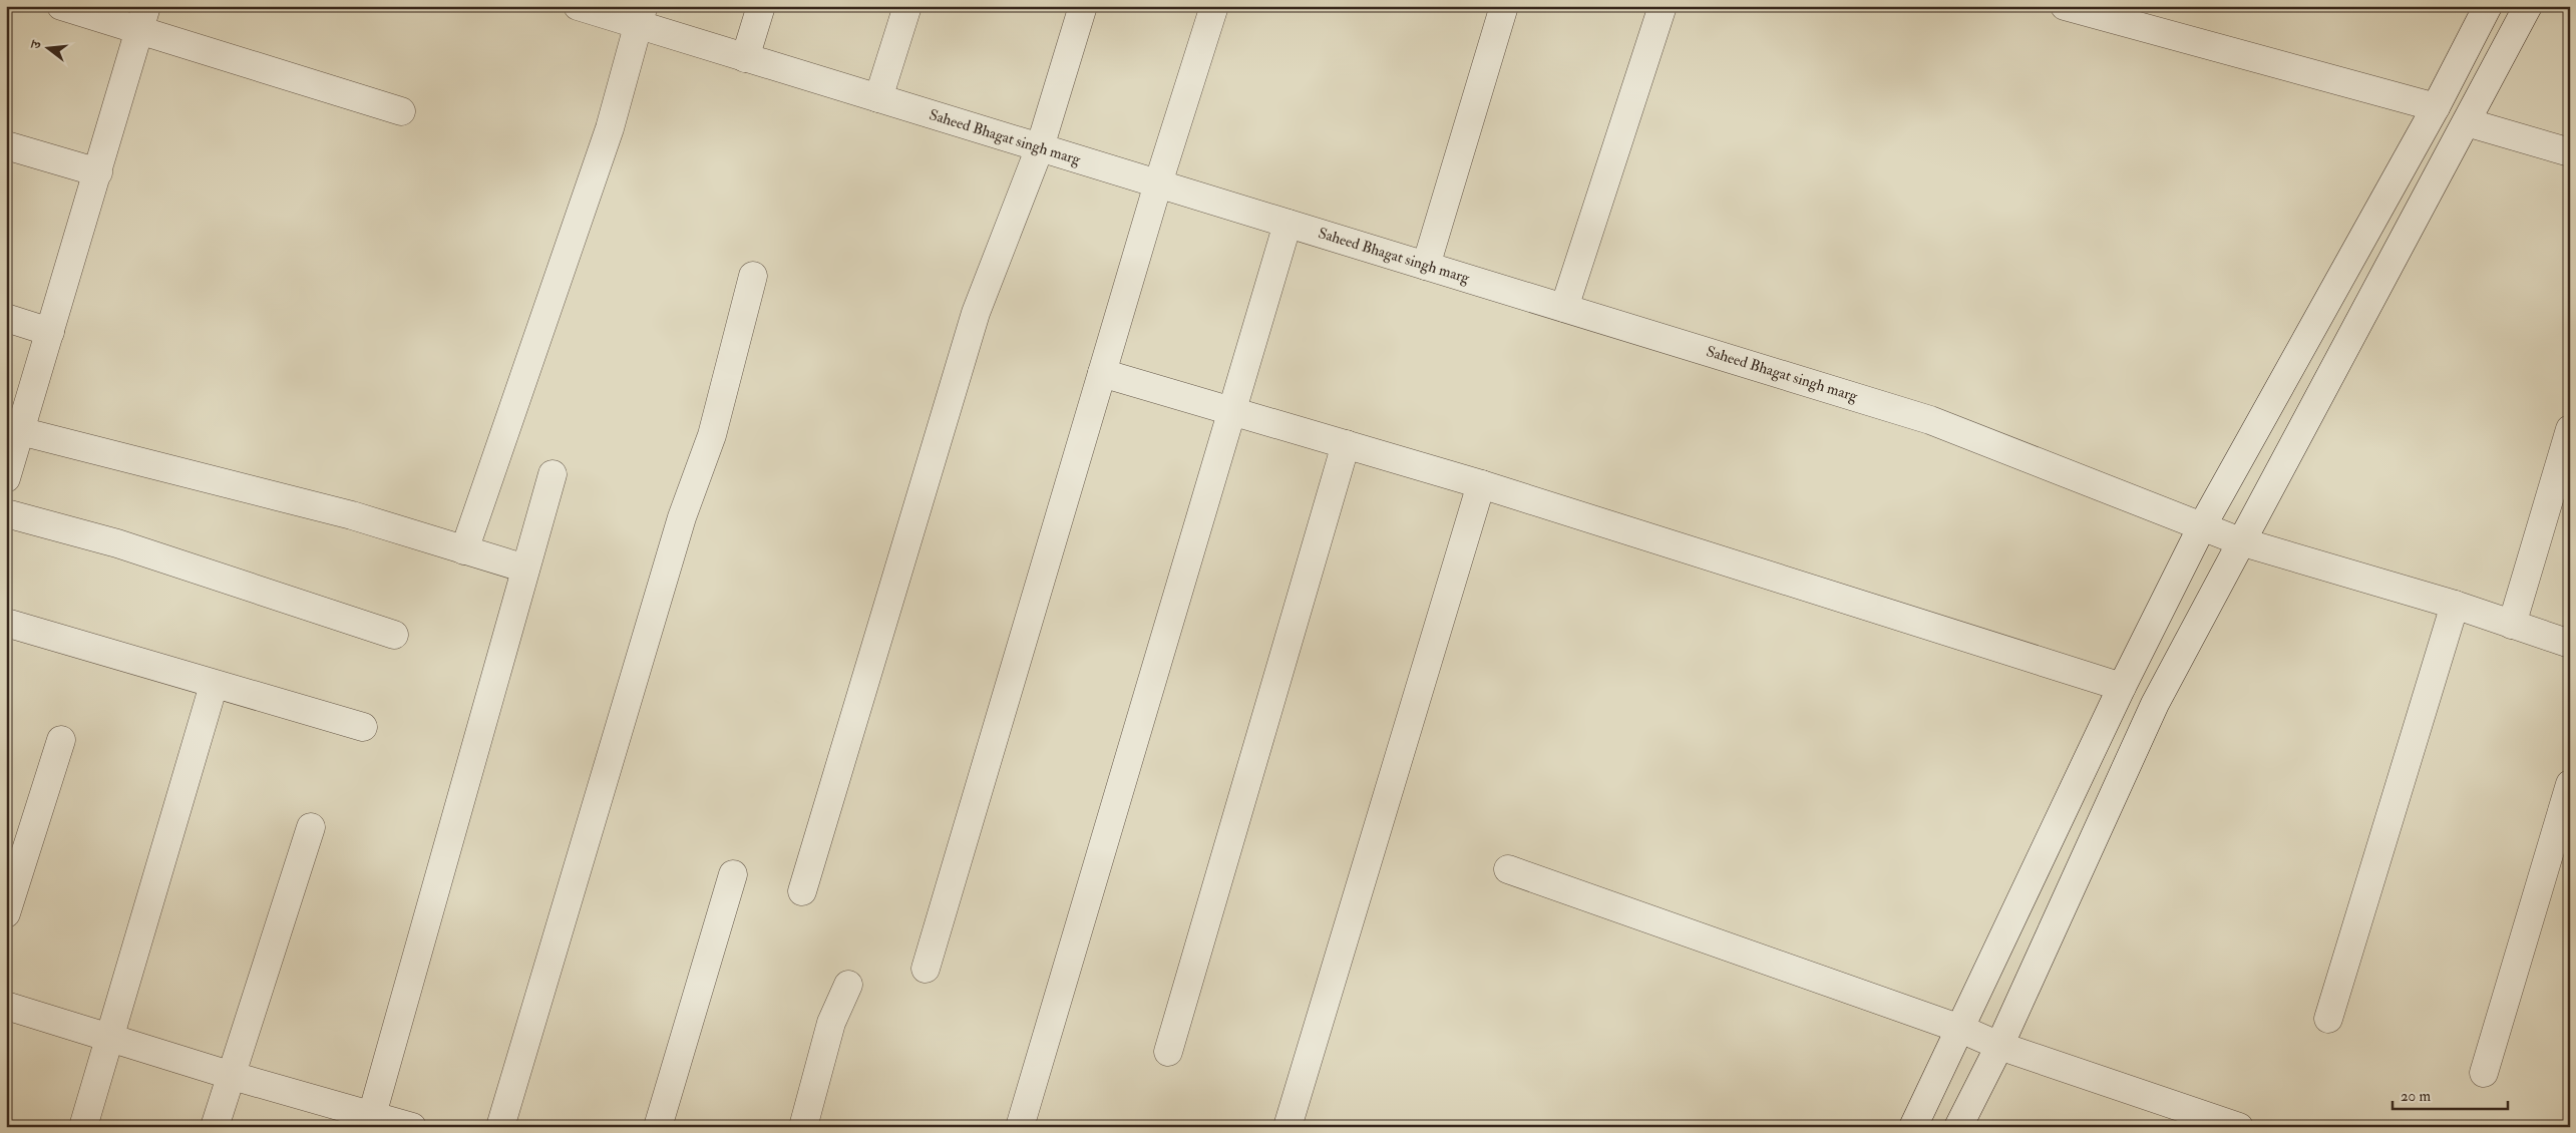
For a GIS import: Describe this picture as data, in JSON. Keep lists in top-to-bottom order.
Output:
{
  "streets": {
    "street": ["Saheed Bhagat singh marg"]
  },
  "scale_bar": "20 m",
  "north": "left"
}
